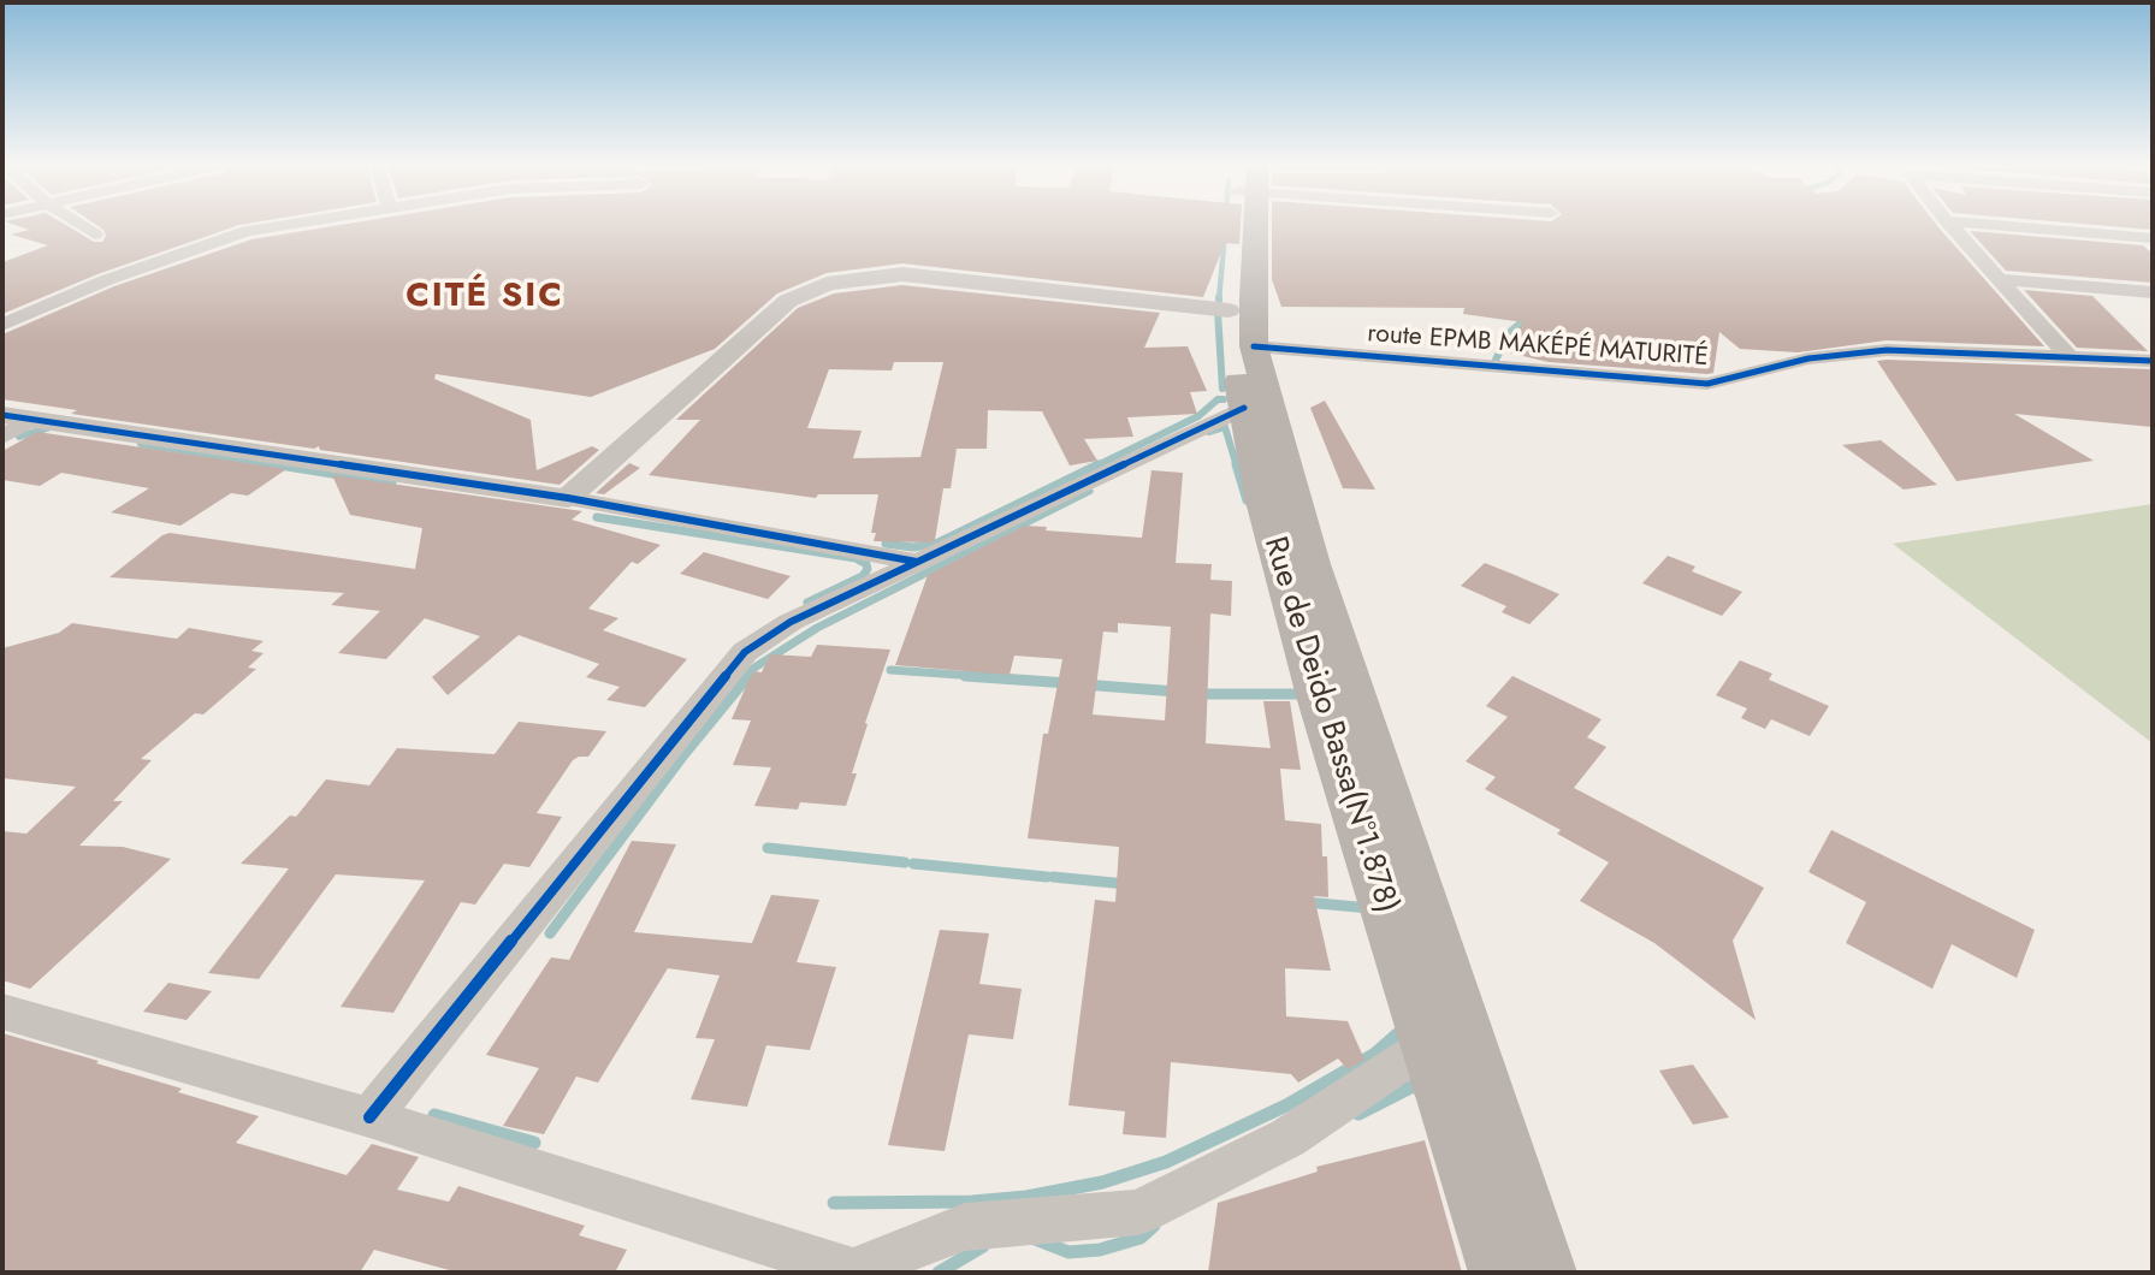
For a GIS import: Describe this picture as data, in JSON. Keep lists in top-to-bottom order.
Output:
{
  "streets": {
    "main road": ["Rue de Deido Bassa(N°1.878)"],
    "street": ["route EPMB MAKÉPÉ MATURITÉ"]
  },
  "districts": ["CITÉ SIC"]
}
